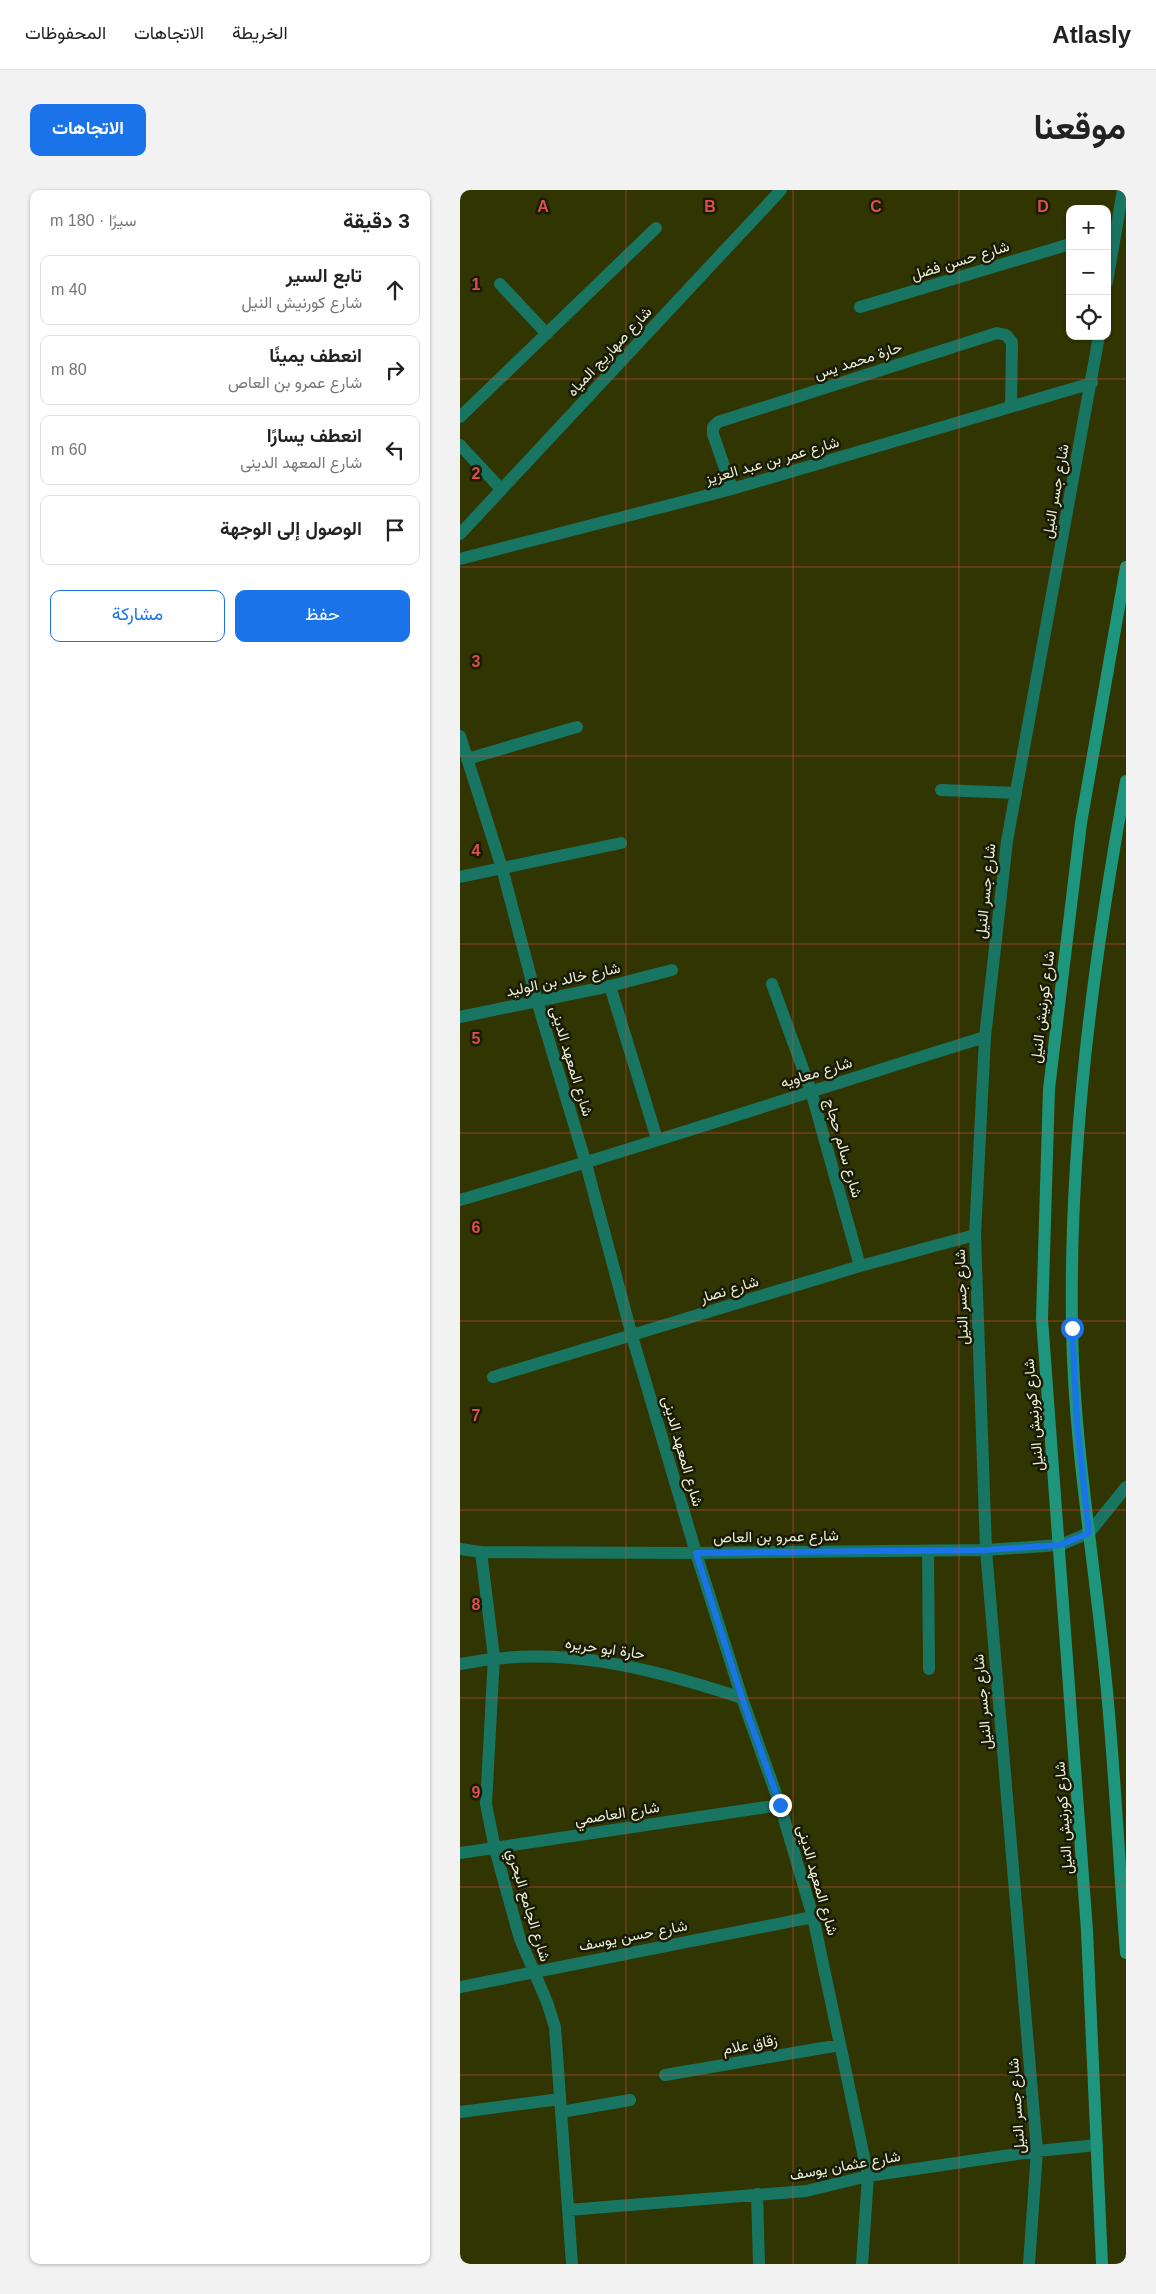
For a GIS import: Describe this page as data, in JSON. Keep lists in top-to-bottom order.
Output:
{
  "streets": {
    "main road": ["شارع كورنيش النيل"],
    "street": [
      "شارع حسن فضل",
      "شارع صهاريج المياه",
      "حارة محمد يس",
      "شارع عمر بن عبد العزيز",
      "شارع جسر النيل",
      "شارع خالد بن الوليد",
      "شارع المعهد الدينى",
      "شارع معاويه",
      "شارع سالم حجاج",
      "شارع نصار",
      "شارع عمرو بن العاص",
      "حارة ابو حريره",
      "شارع العاصمي",
      "شارع الجامع البحري",
      "شارع حسن يوسف",
      "زقاق علام",
      "شارع عثمان يوسف"
    ]
  },
  "crossings": [
    ["حارة محمد يس", "شارع عمر بن عبد العزيز"],
    ["شارع عمر بن عبد العزيز", "شارع جسر النيل"],
    ["شارع جسر النيل", "شارع معاويه"],
    ["شارع جسر النيل", "شارع نصار"],
    ["شارع جسر النيل", "شارع عمرو بن العاص"],
    ["شارع جسر النيل", "شارع عثمان يوسف"],
    ["شارع خالد بن الوليد", "شارع المعهد الدينى"],
    ["شارع كورنيش النيل", "شارع عمرو بن العاص"],
    ["شارع كورنيش النيل", "شارع عثمان يوسف"],
    ["شارع المعهد الدينى", "شارع معاويه"],
    ["شارع المعهد الدينى", "شارع نصار"],
    ["شارع المعهد الدينى", "شارع عمرو بن العاص"],
    ["شارع المعهد الدينى", "حارة ابو حريره"],
    ["شارع المعهد الدينى", "شارع العاصمي"],
    ["شارع المعهد الدينى", "شارع حسن يوسف"],
    ["شارع المعهد الدينى", "زقاق علام"],
    ["شارع المعهد الدينى", "شارع عثمان يوسف"],
    ["شارع معاويه", "شارع سالم حجاج"],
    ["شارع سالم حجاج", "شارع نصار"],
    ["شارع عمرو بن العاص", "شارع الجامع البحري"],
    ["حارة ابو حريره", "شارع الجامع البحري"],
    ["شارع العاصمي", "شارع الجامع البحري"],
    ["شارع الجامع البحري", "شارع حسن يوسف"],
    ["شارع الجامع البحري", "شارع عثمان يوسف"]
  ],
  "page": {
    "header": "Atlasly",
    "nav": ["الخريطة", "الاتجاهات", "المحفوظات"],
    "title": "موقعنا",
    "buttons": [
      "الاتجاهات",
      ["حفظ", "مشاركة"]
    ],
    "heading": ["3 دقيقة", "سيرًا · 180 m"],
    "map_buttons": ["+", "−"],
    "list": [
      ["تابع السير", "شارع كورنيش النيل", "40 m"],
      ["انعطف يمينًا", "شارع عمرو بن العاص", "80 m"],
      ["انعطف يسارًا", "شارع المعهد الدينى", "60 m"],
      "الوصول إلى الوجهة"
    ]
  },
  "grid": {
    "columns": [
      "A",
      "B",
      "C",
      "D"
    ],
    "rows": [
      "1",
      "2",
      "3",
      "4",
      "5",
      "6",
      "7",
      "8",
      "9"
    ]
  }
}
